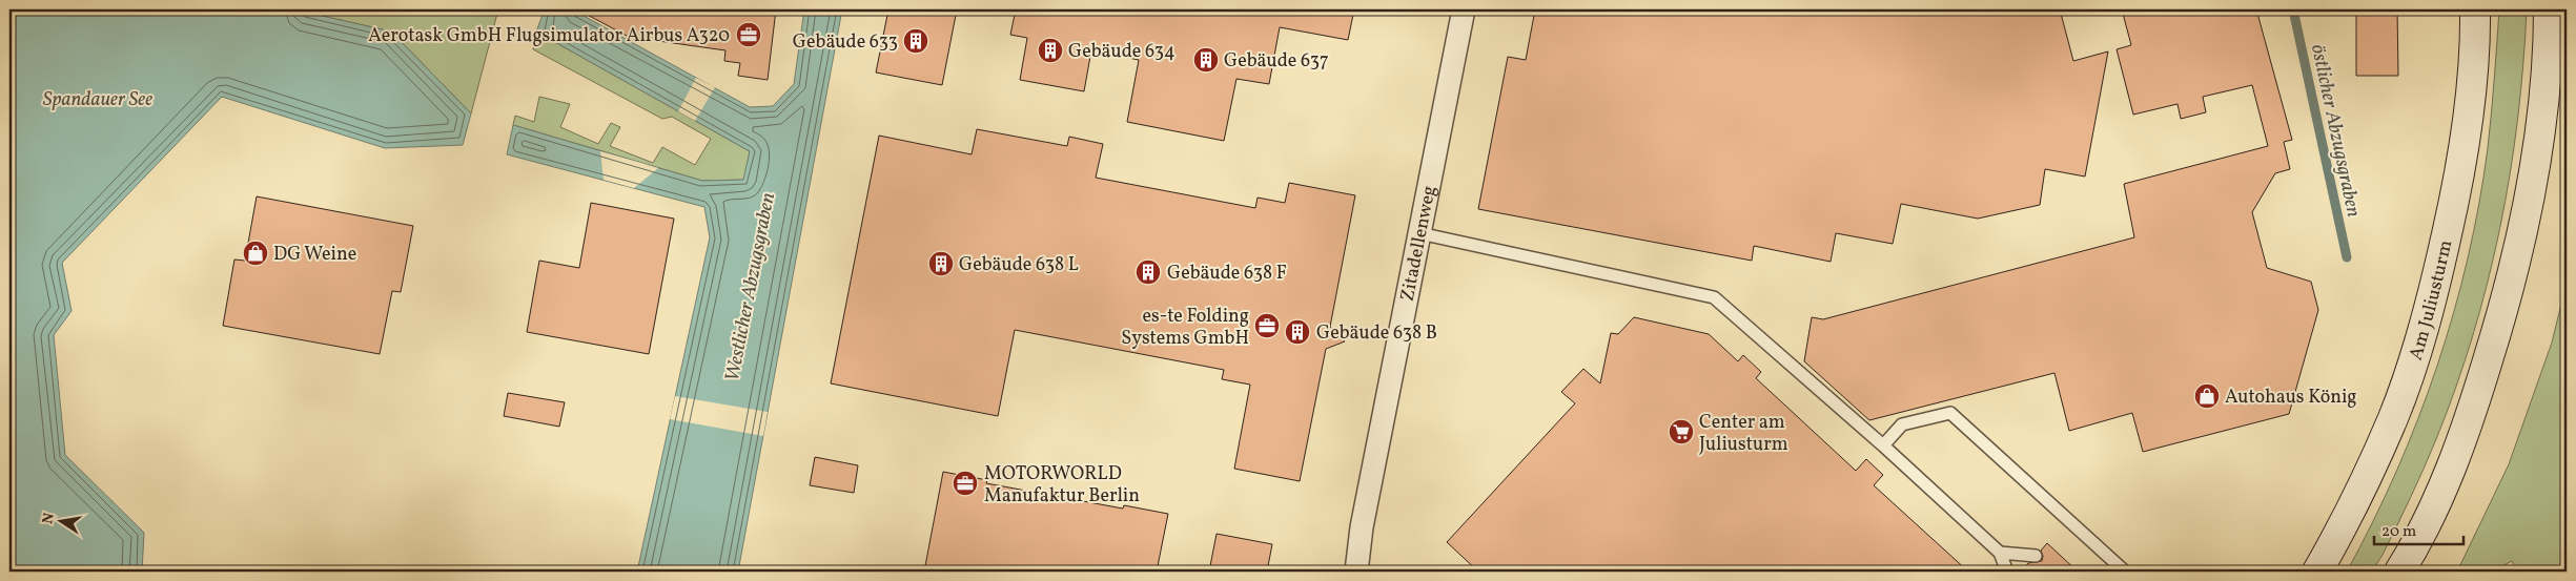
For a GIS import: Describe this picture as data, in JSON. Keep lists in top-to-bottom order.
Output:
{
  "streets": {
    "main road": ["Am Juliusturm"],
    "street": ["Zitadellenweg"]
  },
  "water": ["Spandauer See", "östlicher Abzugsgraben", "Westlicher Abzugsgraben"],
  "places": {
    "office": ["Aerotask GmbH Flugsimulator Airbus A320", "es-te Folding Systems GmbH", "MOTORWORLD Manufaktur Berlin"],
    "building": [
      "Gebäude 633",
      "Gebäude 634",
      "Gebäude 637",
      "Gebäude 638 L",
      "Gebäude 638 F",
      "Gebäude 638 B"
    ],
    "shop": ["DG Weine", "Autohaus König"],
    "supermarket": ["Center am Juliusturm"]
  },
  "scale_bar": "20 m",
  "north": "left"
}
